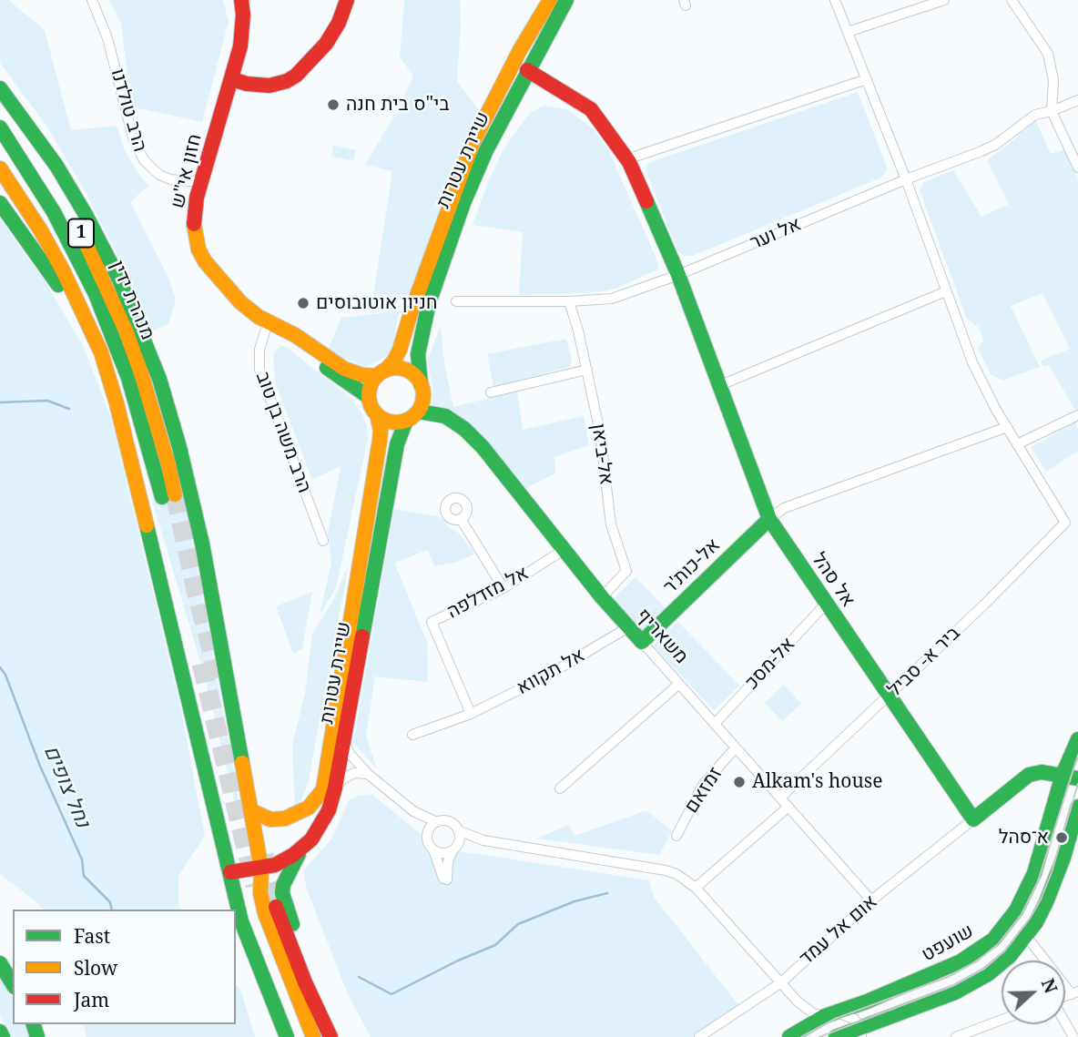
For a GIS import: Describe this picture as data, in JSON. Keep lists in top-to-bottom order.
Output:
{
  "streets": {
    "main road": [
      "שיירת עטרות",
      "חזון אי\"ש",
      "1",
      "מנהרת ידין",
      "אל-כות'ר",
      "אל סהל",
      "משאריף",
      "שועפט"
    ],
    "street": [
      "הרב טולדנו",
      "אל וער",
      "הרב משה בן טוב",
      "אל-ביאן",
      "אל מזדלפה",
      "ביר א- סביל",
      "אל-מסכ",
      "אל תקווא",
      "זמזאם",
      "אום אל עמד"
    ]
  },
  "crossings": [
    ["הרב טולדנו", "חזון אי\"ש"],
    ["שיירת עטרות", "חזון אי\"ש"],
    ["שיירת עטרות", "אל סהל"],
    ["שיירת עטרות", "משאריף"],
    ["חזון אי\"ש", "הרב משה בן טוב"],
    ["חזון אי\"ש", "משאריף"],
    ["אל וער", "אל-ביאן"],
    ["אל וער", "אל סהל"],
    ["אל-ביאן", "משאריף"],
    ["אל-כות'ר", "אל סהל"],
    ["אל-כות'ר", "משאריף"],
    ["אל סהל", "ביר א- סביל"],
    ["אל סהל", "אל-מסכ"],
    ["אל סהל", "אום אל עמד"],
    ["אל מזדלפה", "משאריף"],
    ["אל מזדלפה", "אל תקווא"],
    ["משאריף", "ביר א- סביל"],
    ["משאריף", "אל-מסכ"],
    ["משאריף", "אל תקווא"],
    ["משאריף", "זמזאם"],
    ["משאריף", "אום אל עמד"]
  ],
  "water": ["נחל צופים"],
  "places": [
    "בי\"ס בית חנה",
    "חניון אוטובוסים",
    "Alkam's house",
    "א־סהל"
  ],
  "legend": ["Fast", "Slow", "Jam"],
  "north": "right"
}
